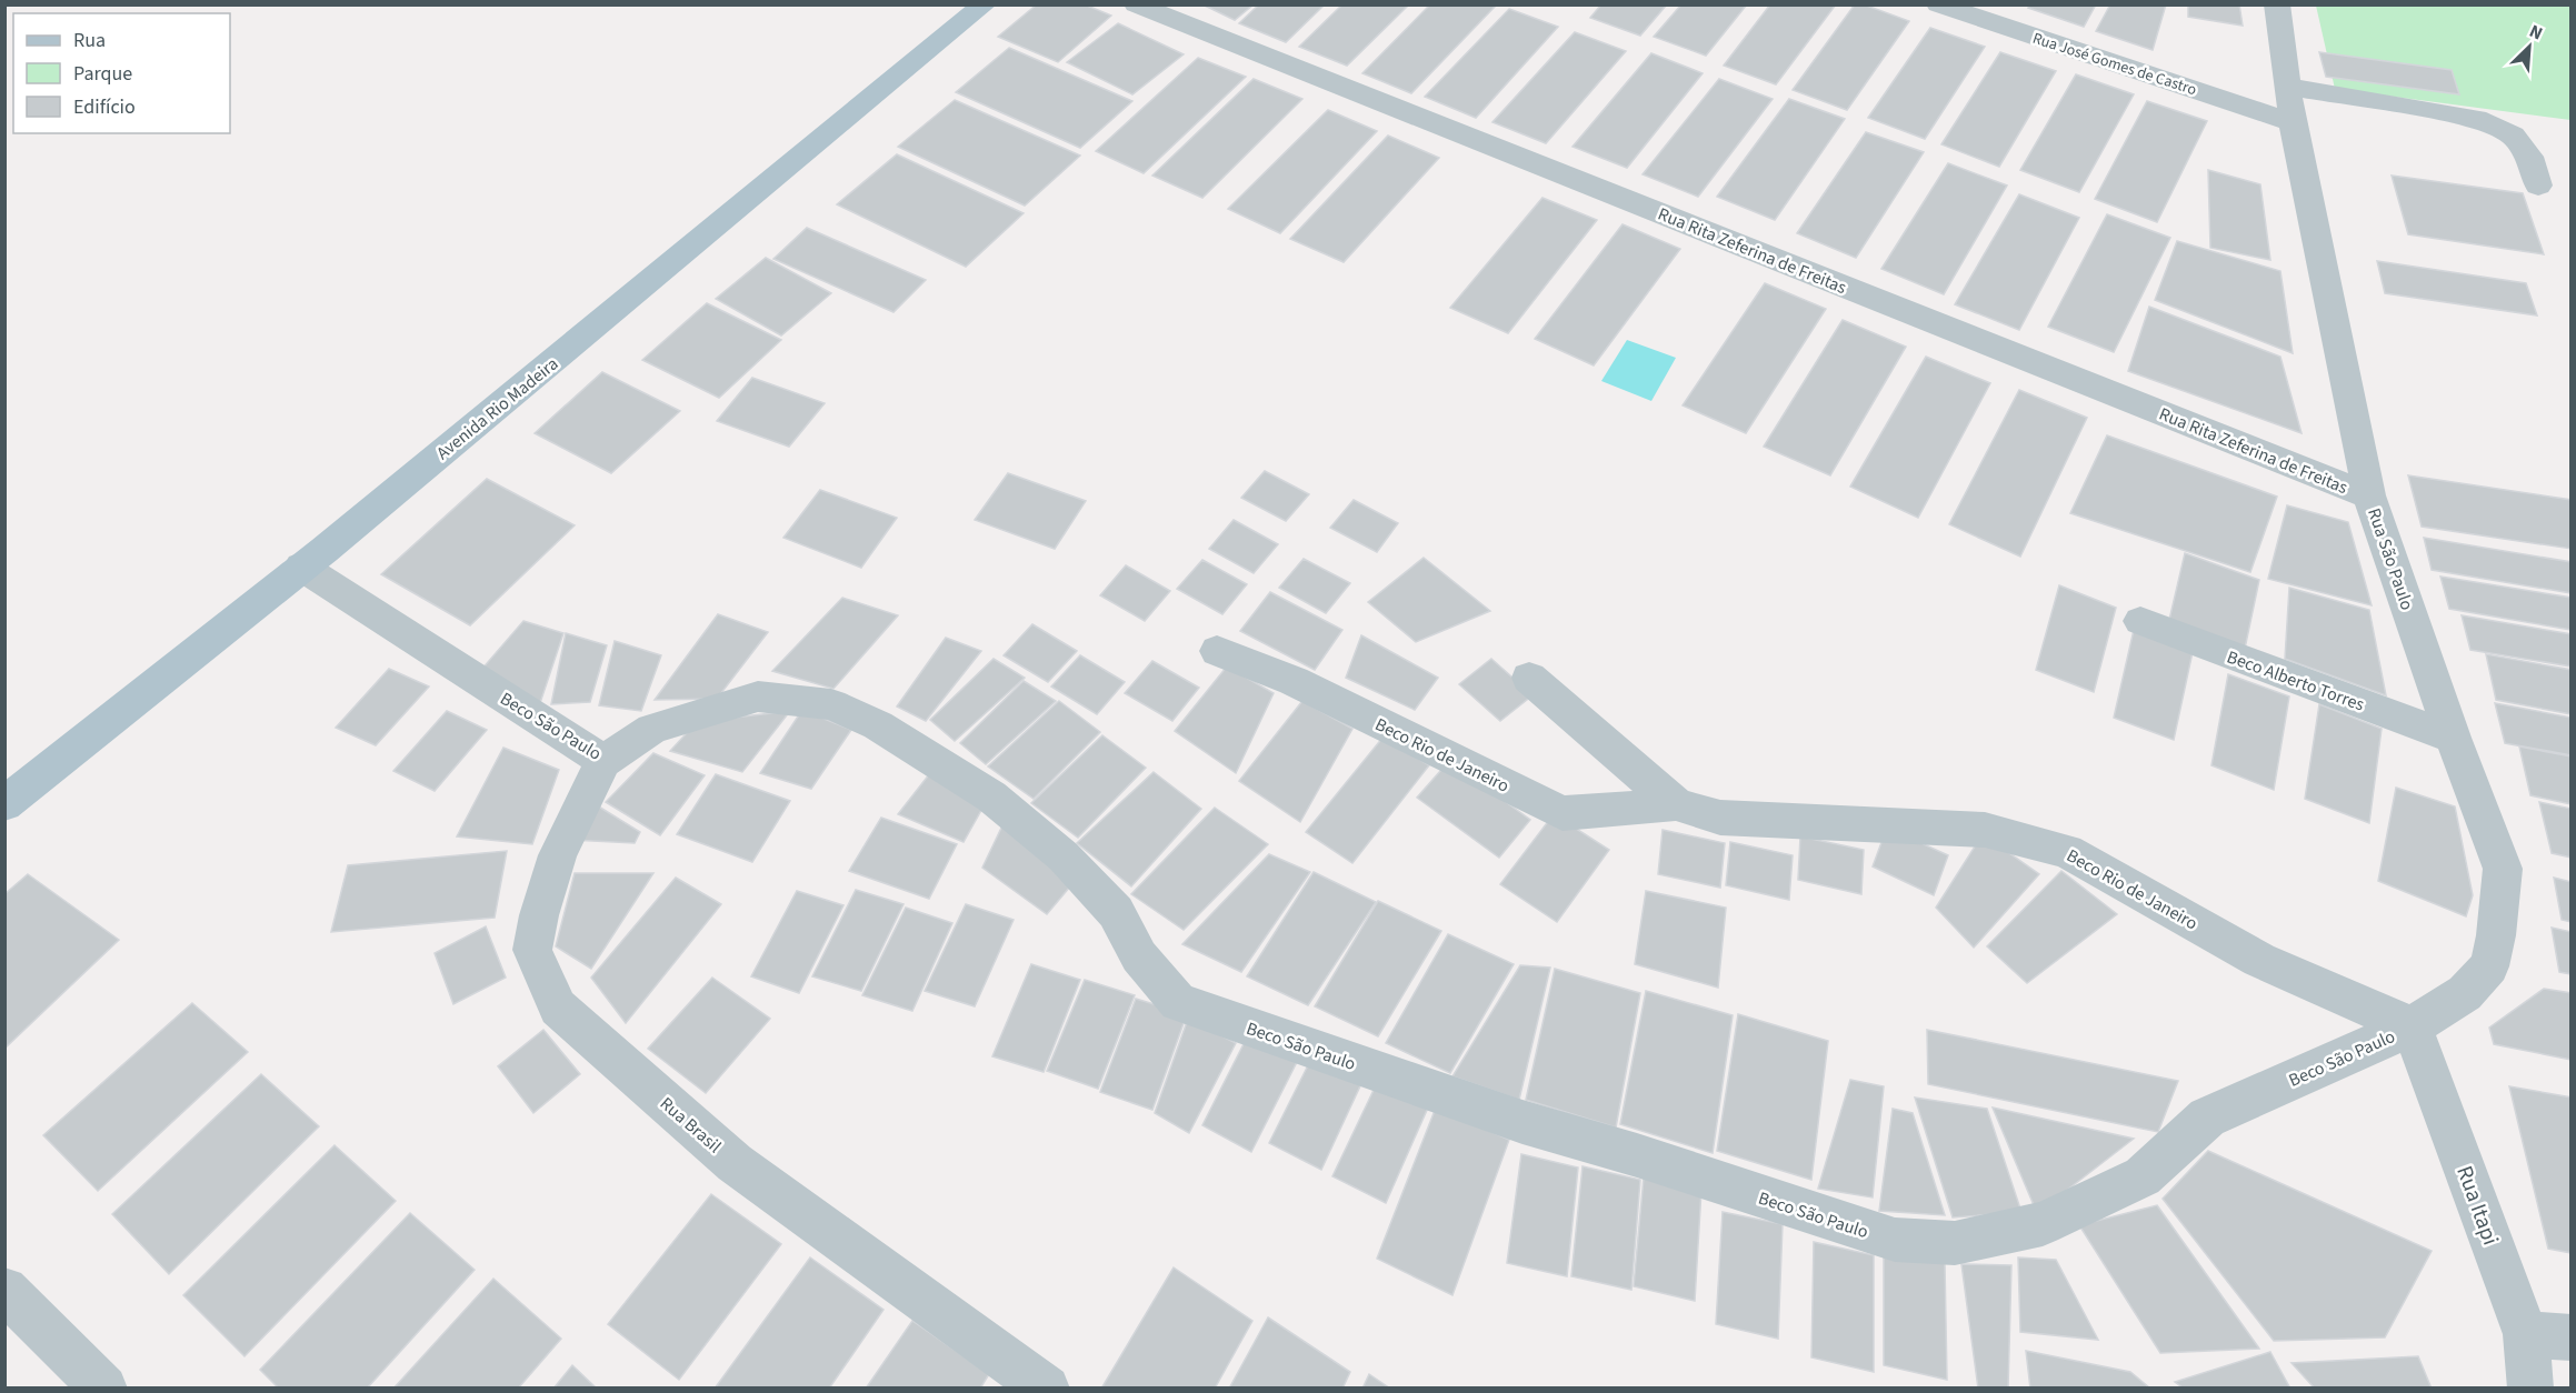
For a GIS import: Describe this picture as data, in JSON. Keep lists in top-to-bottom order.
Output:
{
  "streets": {
    "main road": ["Avenida Rio Madeira"],
    "street": [
      "Rua José Gomes de Castro",
      "Rua Rita Zeferina de Freitas",
      "Rua São Paulo",
      "Beco Alberto Torres",
      "Beco São Paulo",
      "Beco Rio de Janeiro",
      "Rua Brasil",
      "Rua Itapi"
    ]
  },
  "crossings": [
    ["Rua José Gomes de Castro", "Rua São Paulo"],
    ["Rua Rita Zeferina de Freitas", "Rua São Paulo"],
    ["Avenida Rio Madeira", "Beco São Paulo"],
    ["Rua São Paulo", "Beco Alberto Torres"],
    ["Rua São Paulo", "Beco São Paulo"],
    ["Rua São Paulo", "Beco Rio de Janeiro"],
    ["Rua São Paulo", "Rua Itapi"],
    ["Beco São Paulo", "Beco Rio de Janeiro"],
    ["Beco São Paulo", "Rua Brasil"],
    ["Beco São Paulo", "Rua Itapi"],
    ["Beco Rio de Janeiro", "Rua Itapi"]
  ],
  "legend": ["Rua", "Parque", "Edifício"],
  "north": "top right"
}
